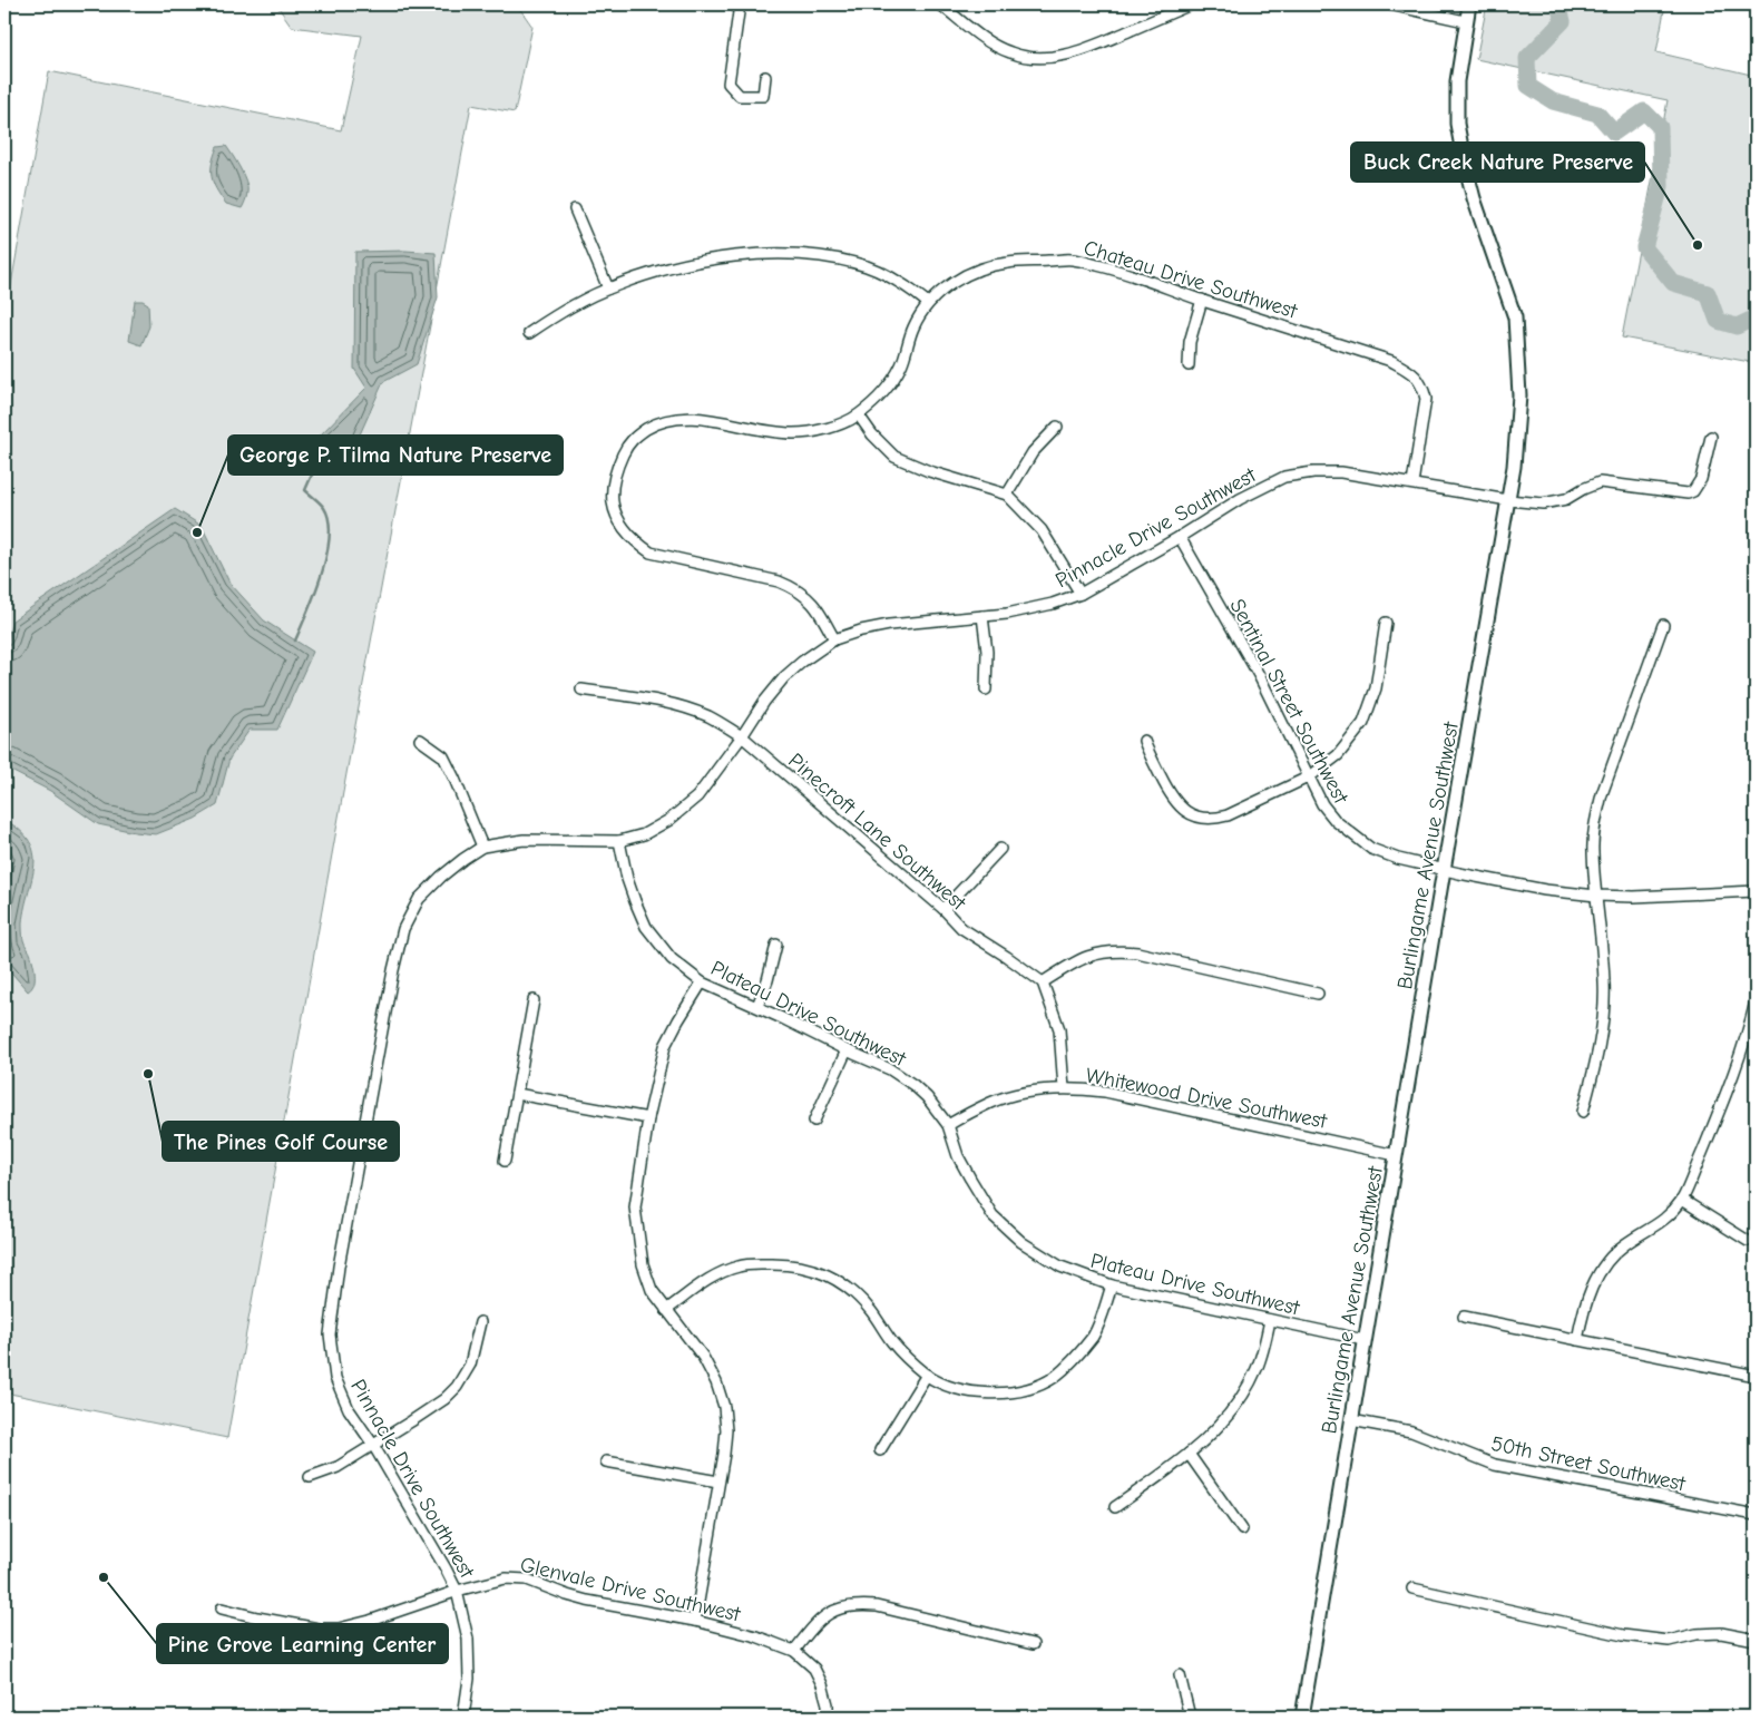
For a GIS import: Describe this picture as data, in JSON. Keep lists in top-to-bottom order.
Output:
{
  "streets": {
    "street": [
      "Chateau Drive Southwest",
      "Pinnacle Drive Southwest",
      "Sentinal Street Southwest",
      "Pinecroft Lane Southwest",
      "Burlingame Avenue Southwest",
      "Plateau Drive Southwest",
      "Whitewood Drive Southwest",
      "50th Street Southwest",
      "Glenvale Drive Southwest"
    ]
  },
  "crossings": [
    ["Chateau Drive Southwest", "Pinnacle Drive Southwest"],
    ["Pinnacle Drive Southwest", "Sentinal Street Southwest"],
    ["Pinnacle Drive Southwest", "Pinecroft Lane Southwest"],
    ["Pinnacle Drive Southwest", "Burlingame Avenue Southwest"],
    ["Pinnacle Drive Southwest", "Plateau Drive Southwest"],
    ["Pinnacle Drive Southwest", "Glenvale Drive Southwest"],
    ["Sentinal Street Southwest", "Burlingame Avenue Southwest"],
    ["Burlingame Avenue Southwest", "Plateau Drive Southwest"],
    ["Burlingame Avenue Southwest", "Whitewood Drive Southwest"],
    ["Burlingame Avenue Southwest", "50th Street Southwest"],
    ["Plateau Drive Southwest", "Whitewood Drive Southwest"]
  ],
  "places": [
    "Buck Creek Nature Preserve",
    "George P. Tilma Nature Preserve",
    "The Pines Golf Course",
    "Pine Grove Learning Center"
  ]
}
